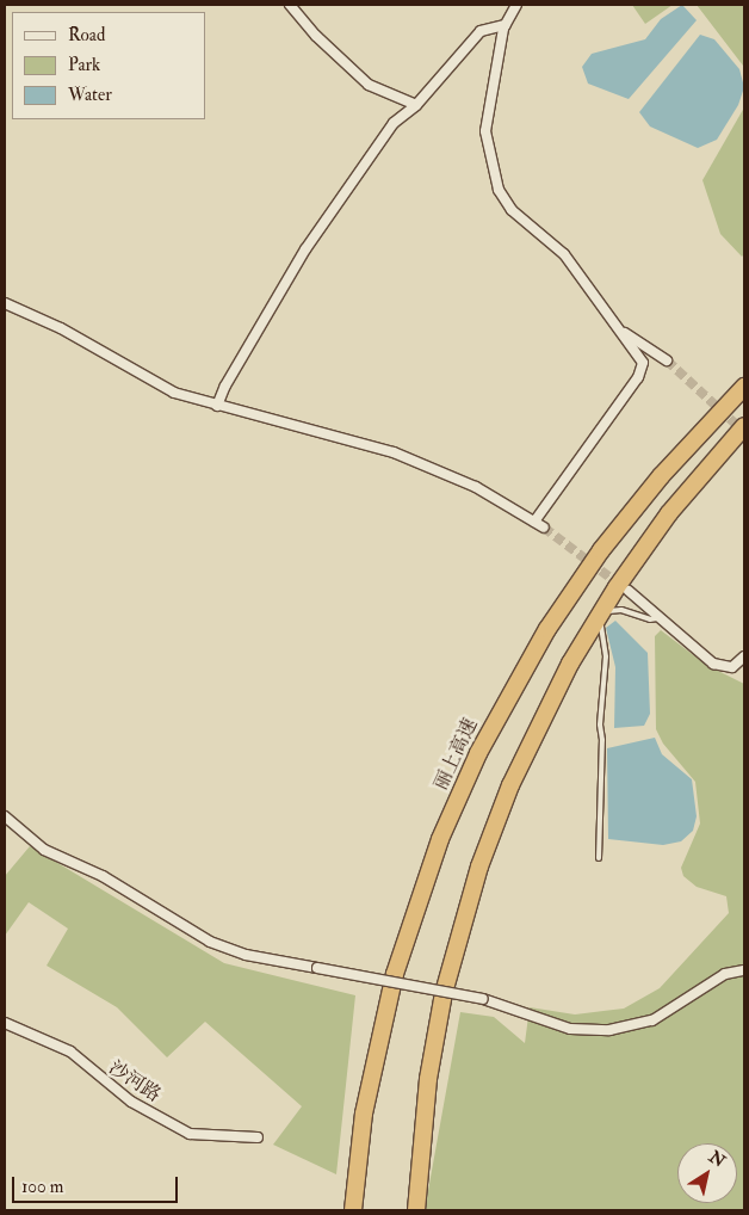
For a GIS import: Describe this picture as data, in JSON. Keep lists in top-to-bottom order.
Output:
{
  "streets": {
    "highway": ["丽上高速"],
    "street": ["沙河路"]
  },
  "legend": ["Road", "Park", "Water"],
  "scale_bar": "100 m",
  "north": "top right"
}
